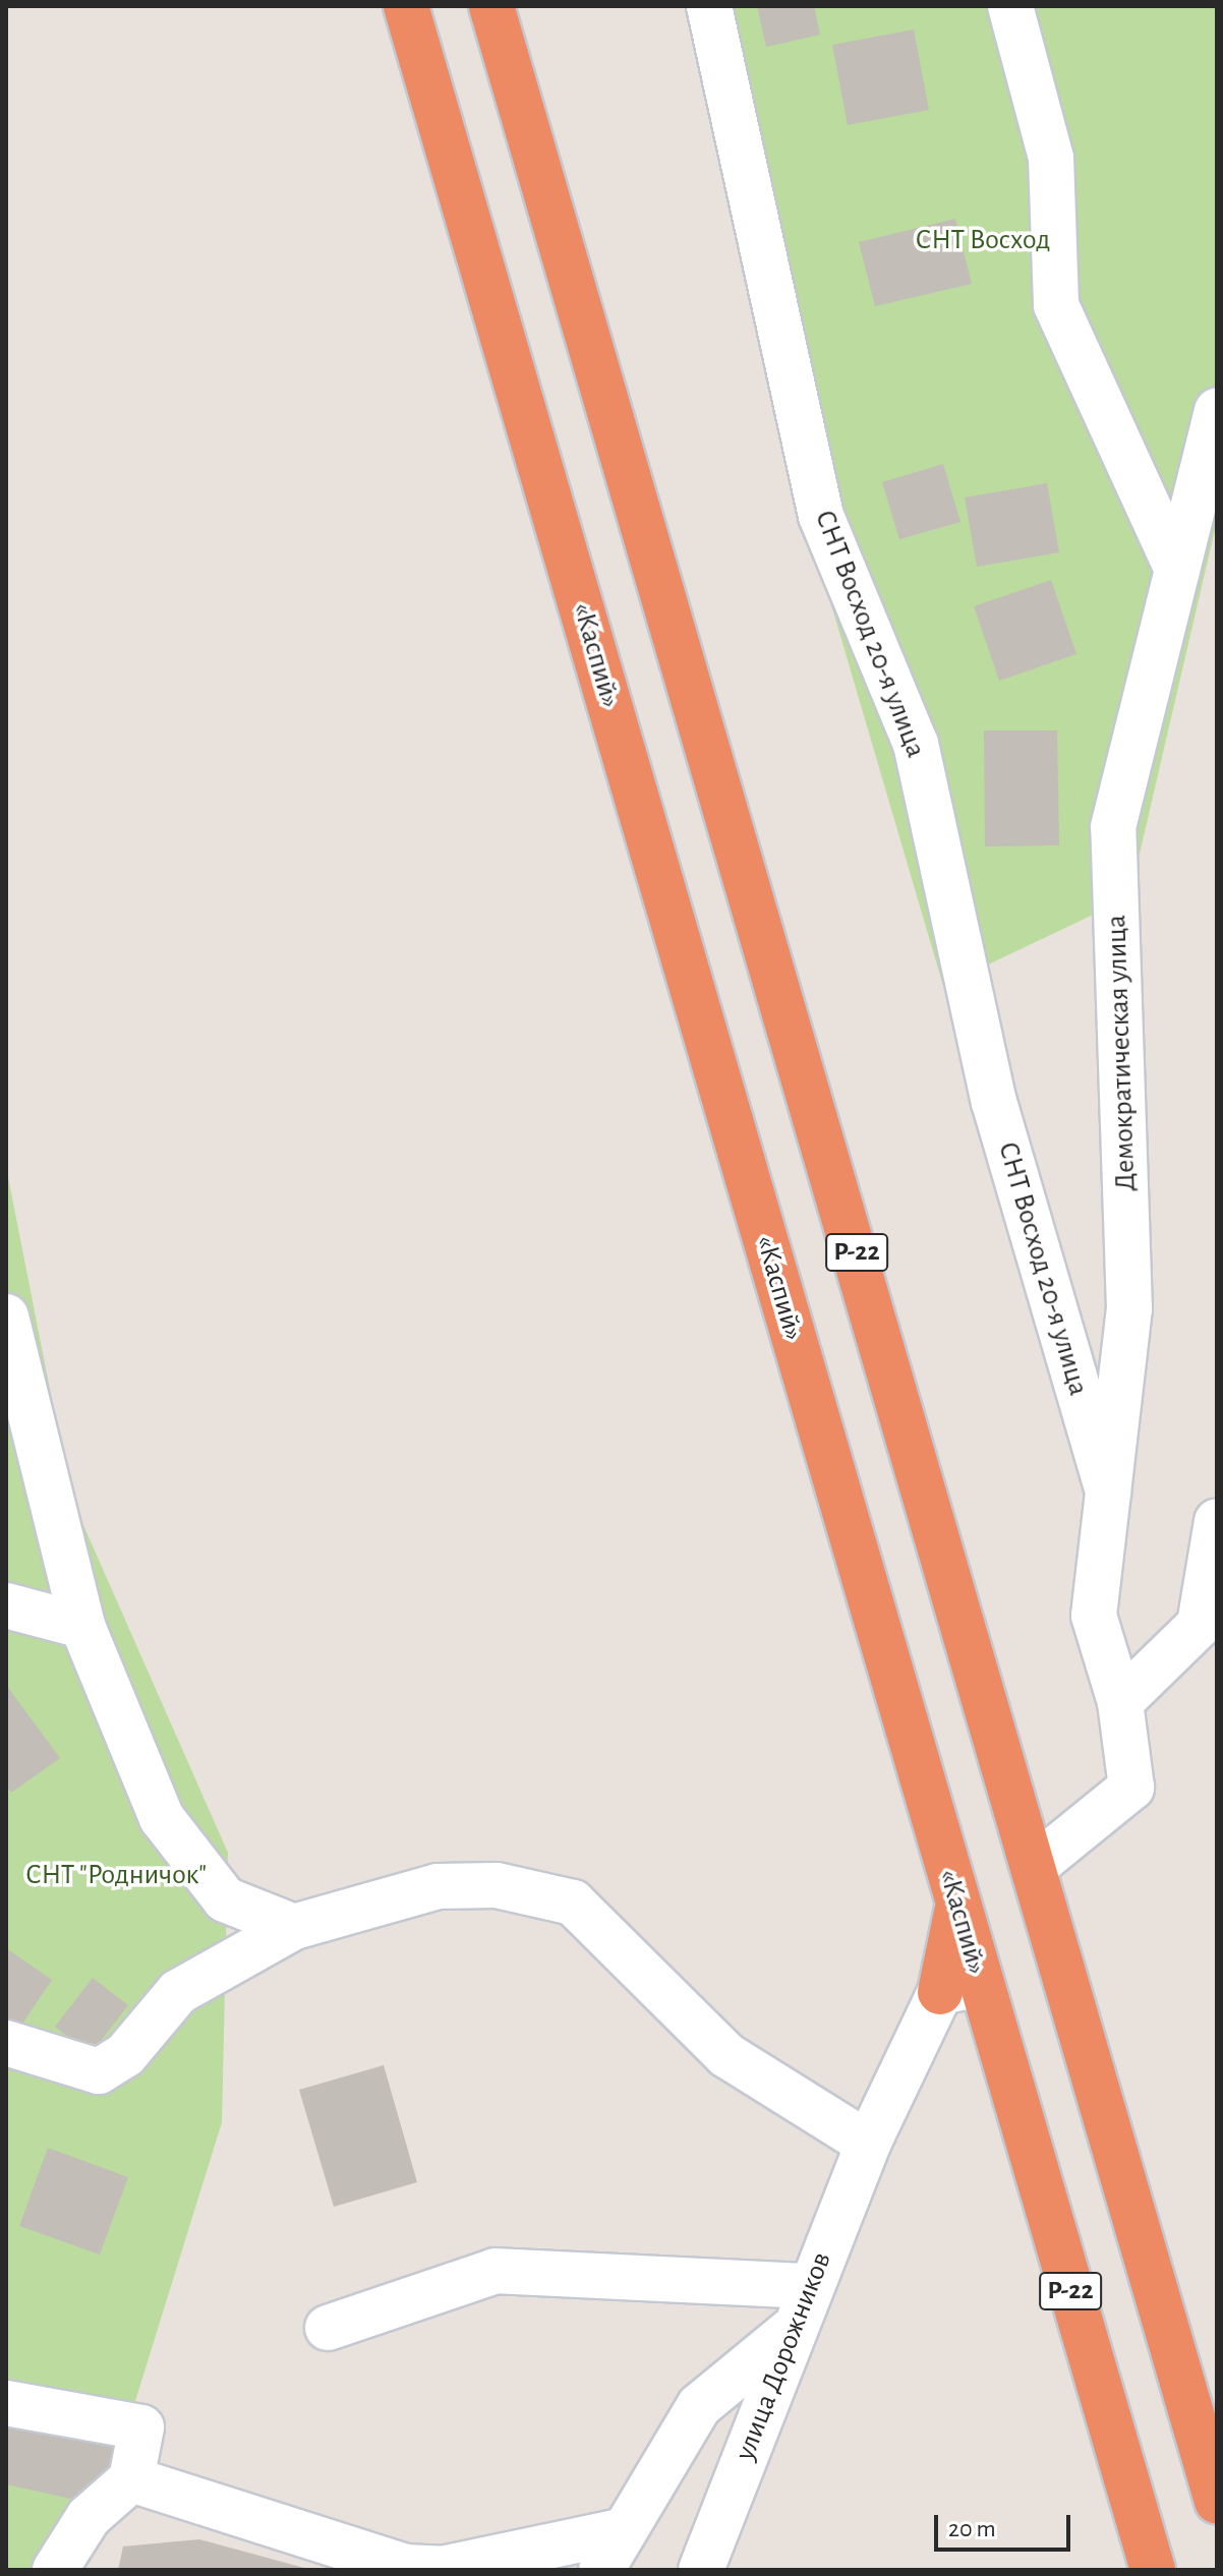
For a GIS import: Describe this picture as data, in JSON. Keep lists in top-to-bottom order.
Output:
{
  "streets": {
    "highway": ["«Каспий»", "Р-22"],
    "street": ["СНТ Восход 20-я улица", "Демократическая улица", "улица Дорожников"]
  },
  "crossings": [
    ["СНТ Восход 20-я улица", "Демократическая улица"],
    ["«Каспий»", "улица Дорожников"],
    ["Демократическая улица", "Р-22"]
  ],
  "parks": ["СНТ Восход", "СНТ \"Родничок\""],
  "scale_bar": "20 m"
}
